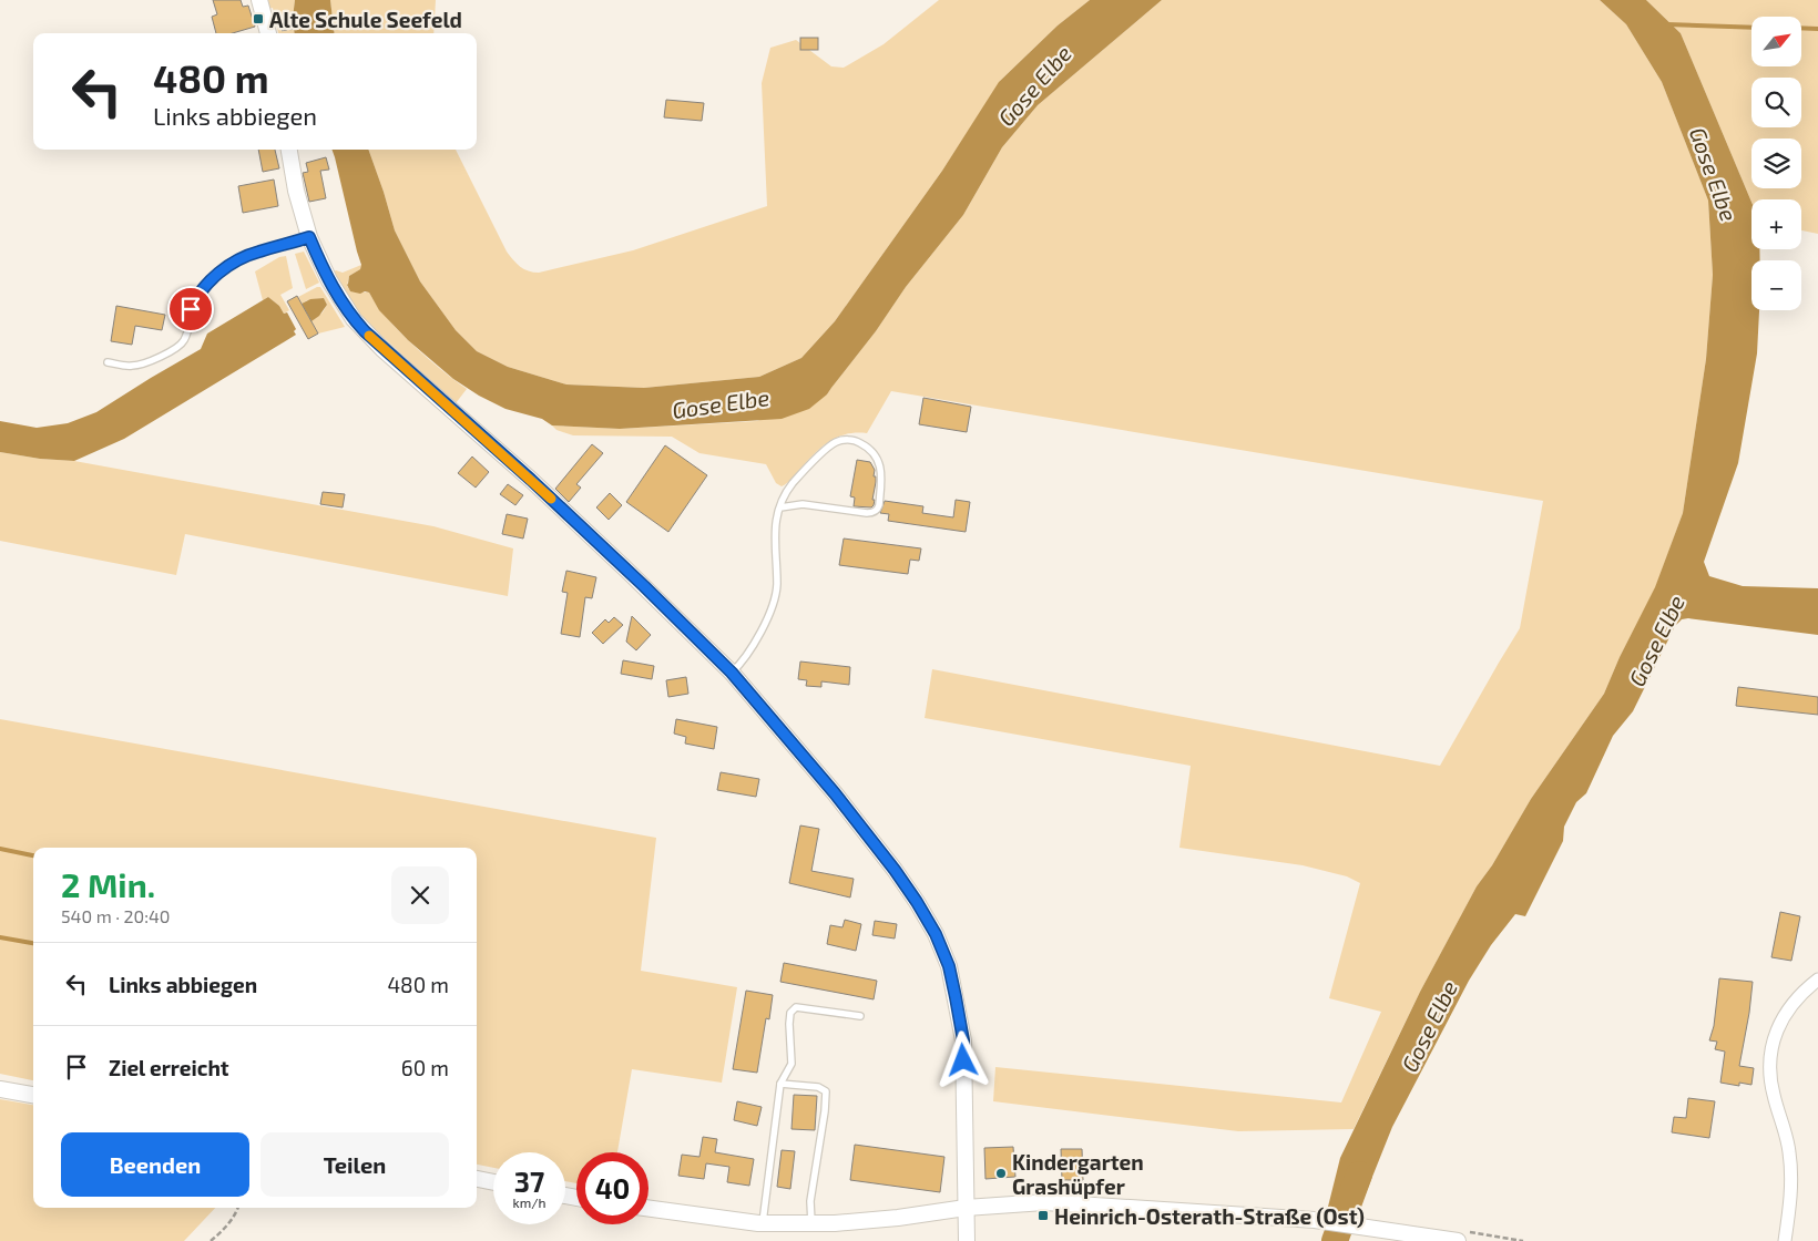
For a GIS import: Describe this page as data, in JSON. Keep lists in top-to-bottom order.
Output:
{
  "water": ["Gose Elbe"],
  "places": {
    "transit": ["Alte Schule Seefeld", "Heinrich-Osterath-Straße (Ost)"],
    "other": ["Kindergarten Grashüpfer"]
  },
  "north": "top right",
  "page": {
    "map_buttons": ["+", "−"],
    "turn": ["480 m", "Links abbiegen"],
    "heading": ["2 Min.", "540 m · 20:40"],
    "list": [
      {
        "name": "Links abbiegen",
        "value": "480 m"
      },
      {
        "name": "Ziel erreicht",
        "value": "60 m"
      }
    ],
    "buttons": ["Beenden", "Teilen"],
    "speed": "37 km/h",
    "limit": "40"
  }
}
